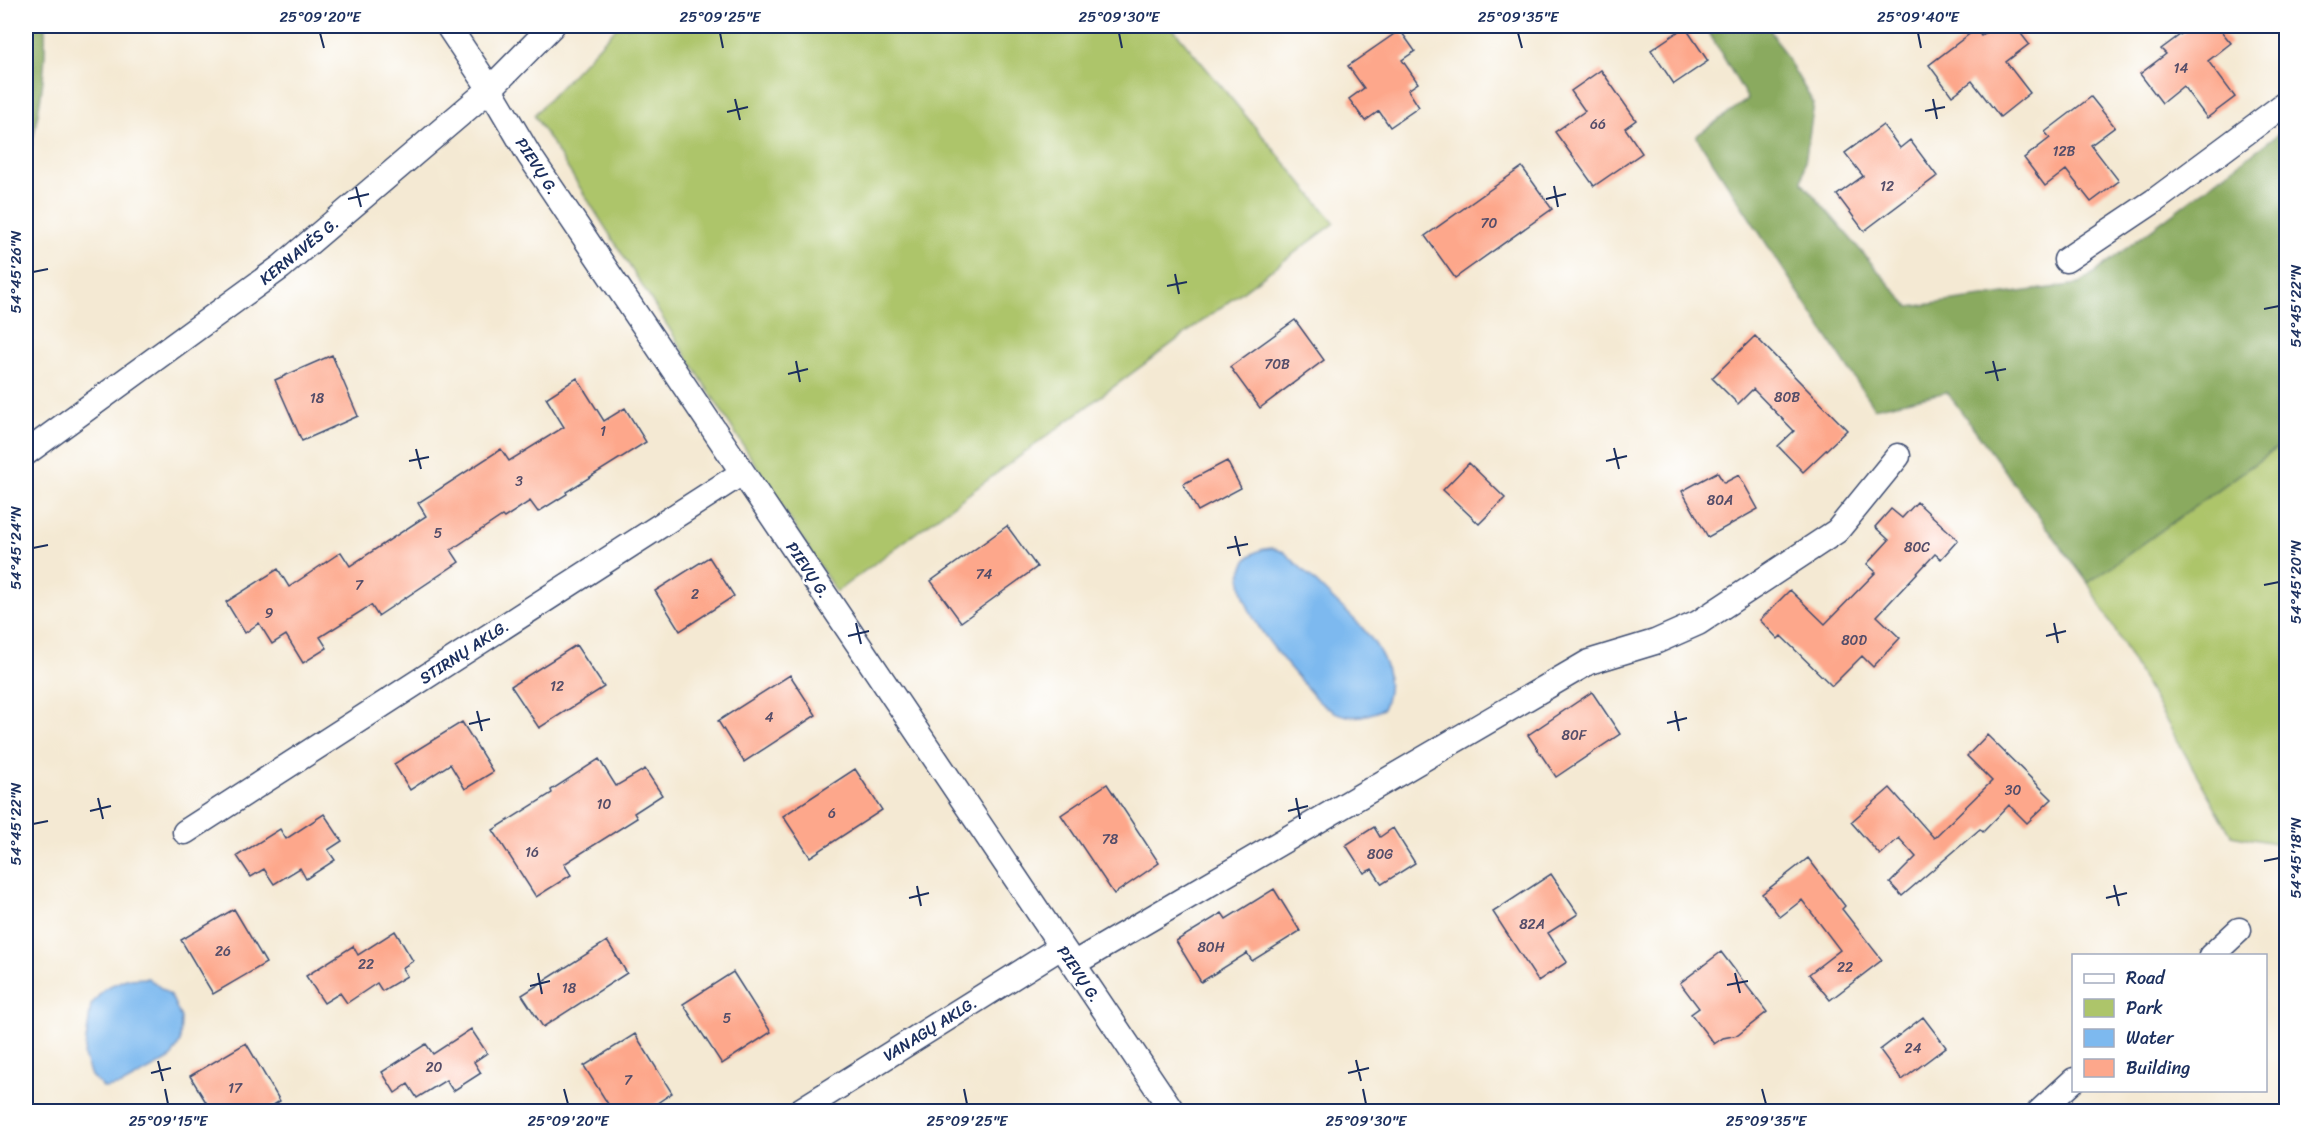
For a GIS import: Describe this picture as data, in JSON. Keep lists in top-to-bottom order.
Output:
{
  "streets": {
    "street": [
      "PIEVŲ G.",
      "KERNAVĖS G.",
      "STIRNŲ AKLG.",
      "VANAGŲ AKLG."
    ]
  },
  "crossings": [
    ["PIEVŲ G.", "KERNAVĖS G."],
    ["PIEVŲ G.", "STIRNŲ AKLG."],
    ["PIEVŲ G.", "VANAGŲ AKLG."]
  ],
  "house_numbers": [
    "14",
    "66",
    "12B",
    "12",
    "70",
    "70B",
    "80B",
    "18",
    "1",
    "3",
    "80A",
    "5",
    "80C",
    "74",
    "7",
    "2",
    "9",
    "80D",
    "12",
    "4",
    "80F",
    "30",
    "10",
    "6",
    "78",
    "16",
    "80G",
    "82A",
    "80H",
    "26",
    "22",
    "22",
    "18",
    "5",
    "24",
    "20",
    "7",
    "17"
  ],
  "legend": [
    "Road",
    "Park",
    "Water",
    "Building"
  ],
  "coordinates": [
    "25°09'20\"E",
    "25°09'25\"E",
    "25°09'30\"E",
    "25°09'35\"E",
    "25°09'40\"E",
    "54°45'26\"N",
    "54°45'22\"N",
    "54°45'24\"N",
    "54°45'20\"N",
    "54°45'18\"N",
    "25°09'15\"E"
  ]
}
